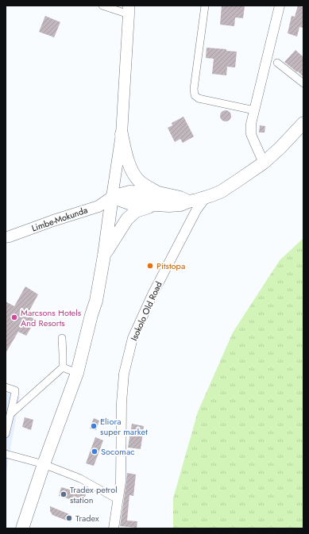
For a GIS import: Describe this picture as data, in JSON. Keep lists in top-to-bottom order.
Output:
{
  "streets": {
    "main road": ["Limbe-Mokunda"],
    "street": ["Isokolo Old Road"]
  },
  "places": [
    "Pitstopa",
    "Marcsons Hotels And Resorts",
    "Eliora super market",
    "Socomac",
    "Tradex petrol station",
    "Tradex"
  ]
}
